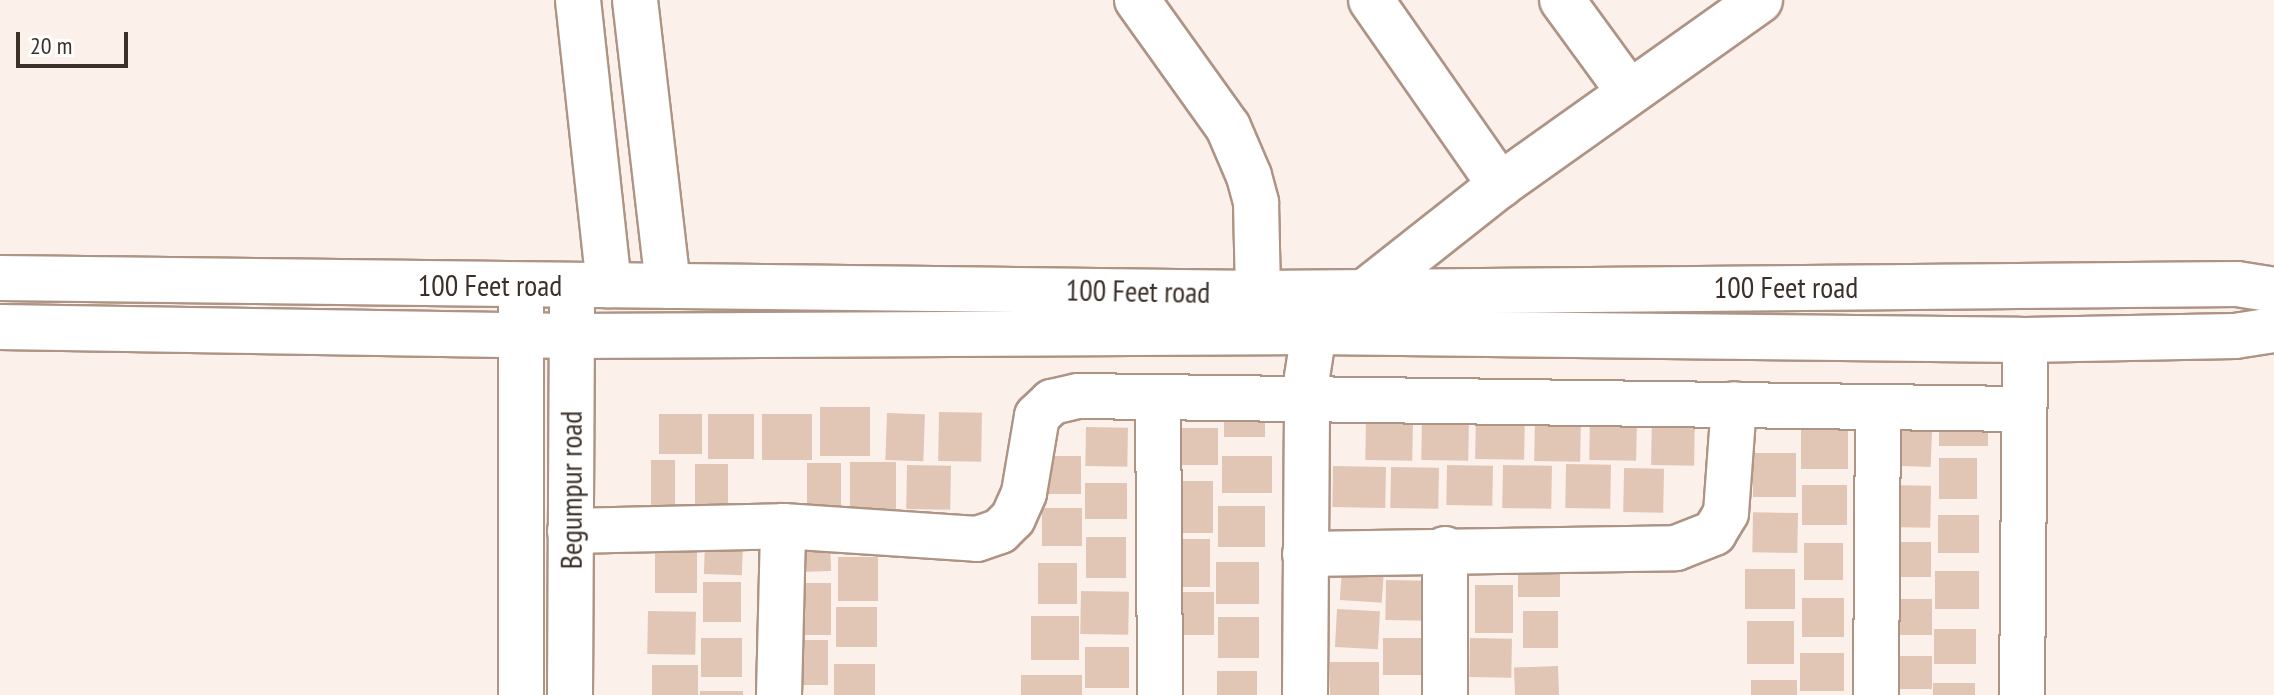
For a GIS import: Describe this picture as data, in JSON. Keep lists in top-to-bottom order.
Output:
{
  "streets": {
    "street": ["100 Feet road", "Begumpur road"]
  },
  "crossings": [
    ["100 Feet road", "Begumpur road"]
  ],
  "scale_bar": "20 m"
}
